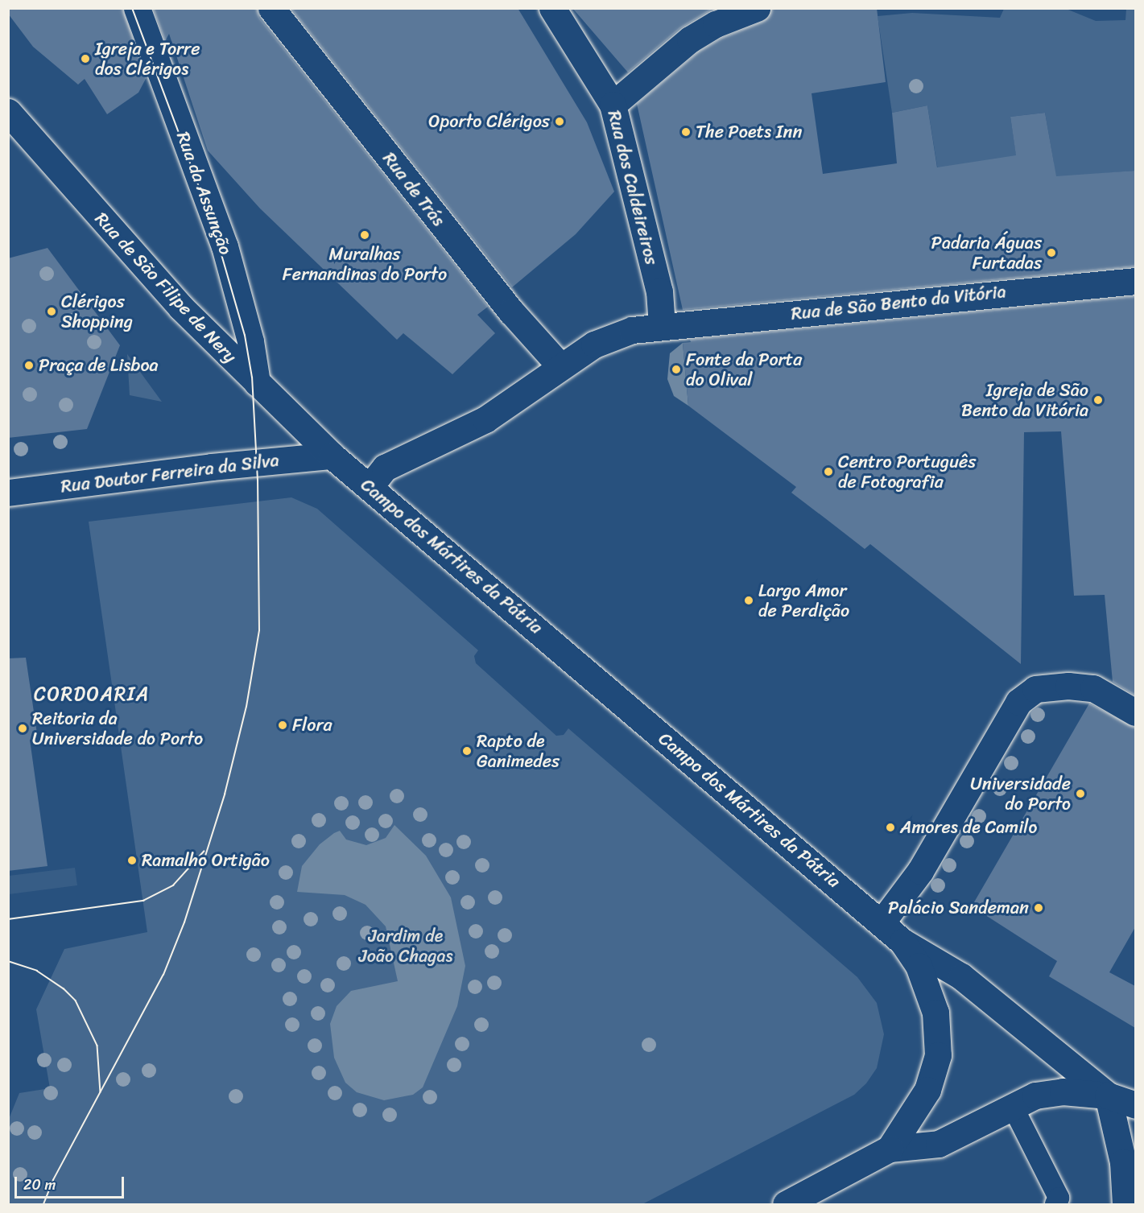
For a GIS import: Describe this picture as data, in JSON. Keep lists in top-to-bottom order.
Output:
{
  "streets": {
    "street": [
      "Rua dos Caldeireiros",
      "Rua de Trás",
      "Rua da Assunção",
      "Rua de São Filipe de Nery",
      "Rua de São Bento da Vitória",
      "Rua Doutor Ferreira da Silva",
      "Campo dos Mártires da Pátria"
    ]
  },
  "crossings": [
    ["Rua dos Caldeireiros", "Rua de São Bento da Vitória"],
    ["Rua de Trás", "Rua de São Bento da Vitória"],
    ["Rua da Assunção", "Rua de São Filipe de Nery"],
    ["Rua de São Filipe de Nery", "Rua Doutor Ferreira da Silva"],
    ["Rua de São Filipe de Nery", "Campo dos Mártires da Pátria"],
    ["Rua de São Bento da Vitória", "Campo dos Mártires da Pátria"],
    ["Rua Doutor Ferreira da Silva", "Campo dos Mártires da Pátria"]
  ],
  "districts": ["CORDOARIA"],
  "parks": ["Jardim de João Chagas"],
  "places": [
    "Igreja e Torre dos Clérigos",
    "Oporto Clérigos",
    "The Poets Inn",
    "Muralhas Fernandinas do Porto",
    "Padaria Águas Furtadas",
    "Clérigos Shopping",
    "Praça de Lisboa",
    "Fonte da Porta do Olival",
    "Igreja de São Bento da Vitória",
    "Centro Português de Fotografia",
    "Largo Amor de Perdição",
    "Flora",
    "Reitoria da Universidade do Porto",
    "Rapto de Ganimedes",
    "Universidade do Porto",
    "Amores de Camilo",
    "Ramalho Ortigão",
    "Palácio Sandeman"
  ],
  "scale_bar": "20 m"
}
